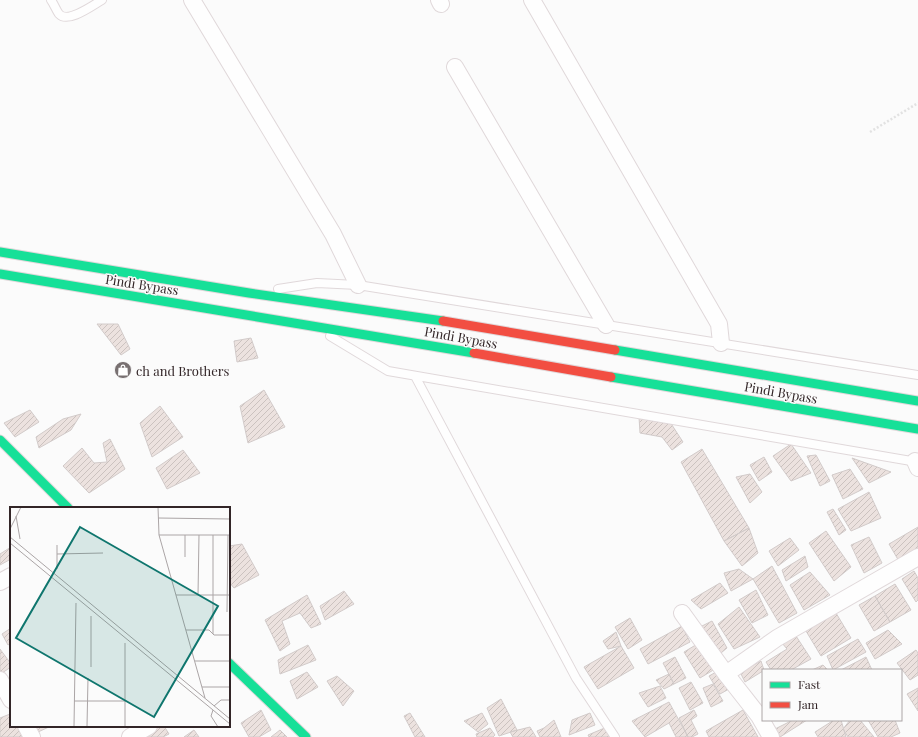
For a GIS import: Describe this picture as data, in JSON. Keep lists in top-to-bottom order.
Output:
{
  "streets": {
    "main road": ["Pindi Bypass"]
  },
  "places": {
    "shop": ["ch and Brothers"]
  },
  "legend": ["Fast", "Jam"]
}
